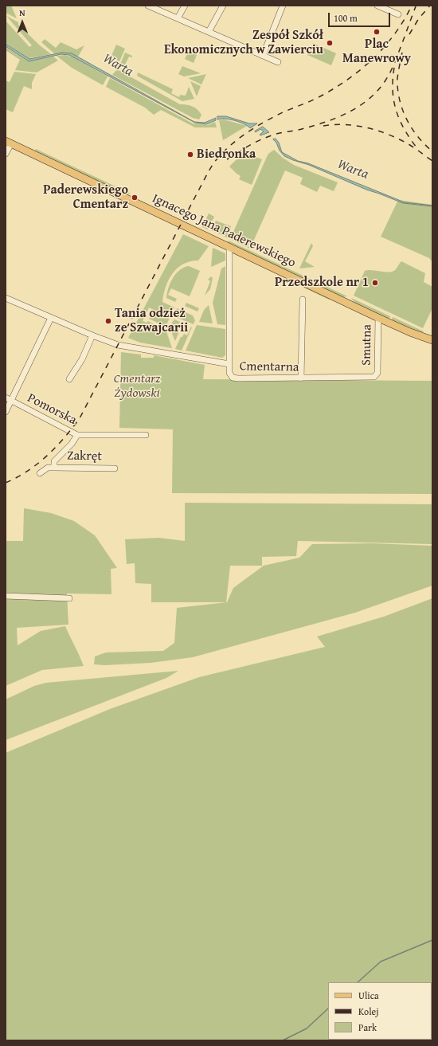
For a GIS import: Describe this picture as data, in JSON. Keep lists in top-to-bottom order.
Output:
{
  "streets": {
    "main road": ["Ignacego Jana Paderewskiego"],
    "street": [
      "Smutna",
      "Cmentarna",
      "Pomorska",
      "Zakręt"
    ]
  },
  "crossings": [
    ["Ignacego Jana Paderewskiego", "Smutna"],
    ["Ignacego Jana Paderewskiego", "Cmentarna"],
    ["Smutna", "Cmentarna"],
    ["Pomorska", "Zakręt"]
  ],
  "water": ["Warta"],
  "parks": ["Cmentarz Żydowski"],
  "places": [
    "Plac Manewrowy",
    "Zespół Szkół Ekonomicznych w Zawierciu",
    "Biedronka",
    "Paderewskiego Cmentarz",
    "Przedszkole nr 1",
    "Tania odzież ze Szwajcarii"
  ],
  "legend": ["Ulica", "Kolej", "Park"],
  "scale_bar": "100 m",
  "north": "top"
}
